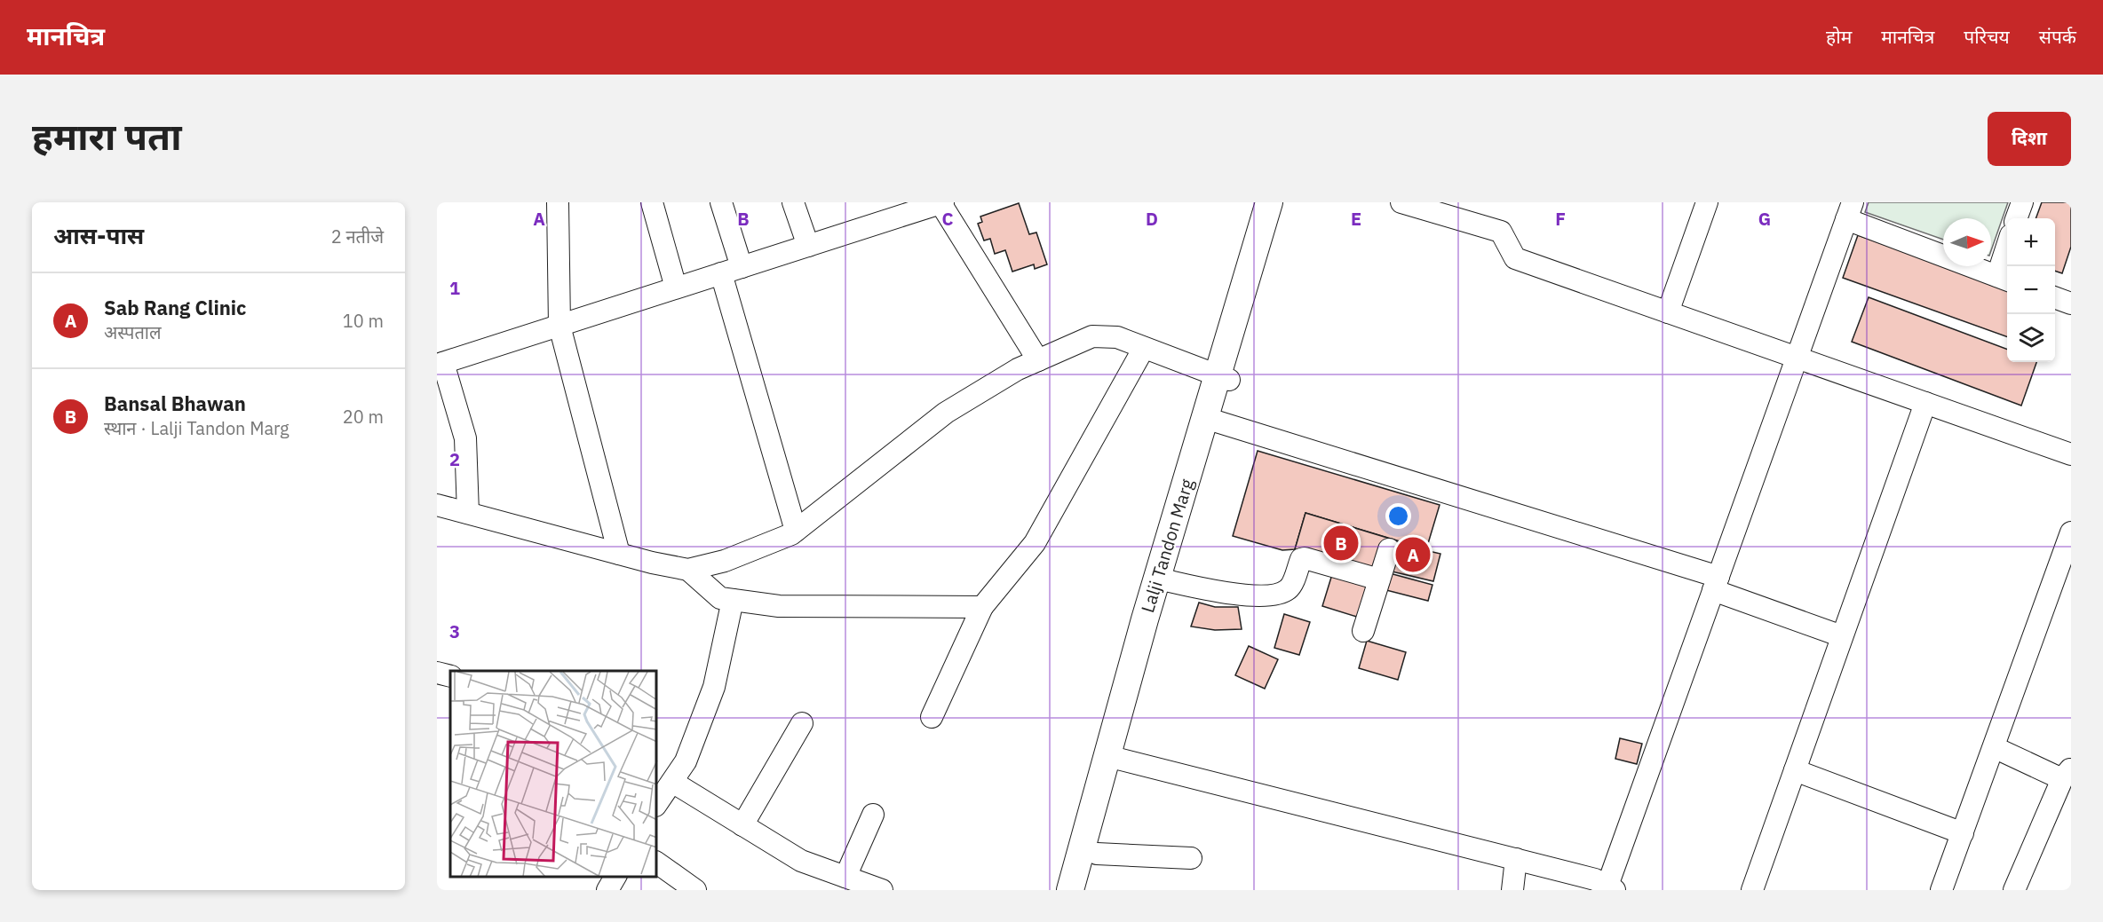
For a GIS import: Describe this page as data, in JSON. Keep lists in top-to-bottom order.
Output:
{
  "streets": {
    "main road": ["Lalji Tandon Marg"]
  },
  "north": "right",
  "page": {
    "header": "मानचित्र",
    "nav": [
      "होम",
      "मानचित्र",
      "परिचय",
      "संपर्क"
    ],
    "title": "हमारा पता",
    "buttons": "दिशा",
    "heading": ["आस-पास", "2 नतीजे"],
    "map_buttons": ["+", "−"],
    "list": [
      {
        "mark": "A",
        "name": "Sab Rang Clinic",
        "note": "अस्पताल",
        "value": "10 m"
      },
      {
        "mark": "B",
        "name": "Bansal Bhawan",
        "note": "स्थान · Lalji Tandon Marg",
        "value": "20 m"
      }
    ],
    "pins": ["B", "A"]
  },
  "grid": {
    "columns": [
      "A",
      "B",
      "C",
      "D",
      "E",
      "F",
      "G"
    ],
    "rows": ["1", "2", "3"]
  }
}
